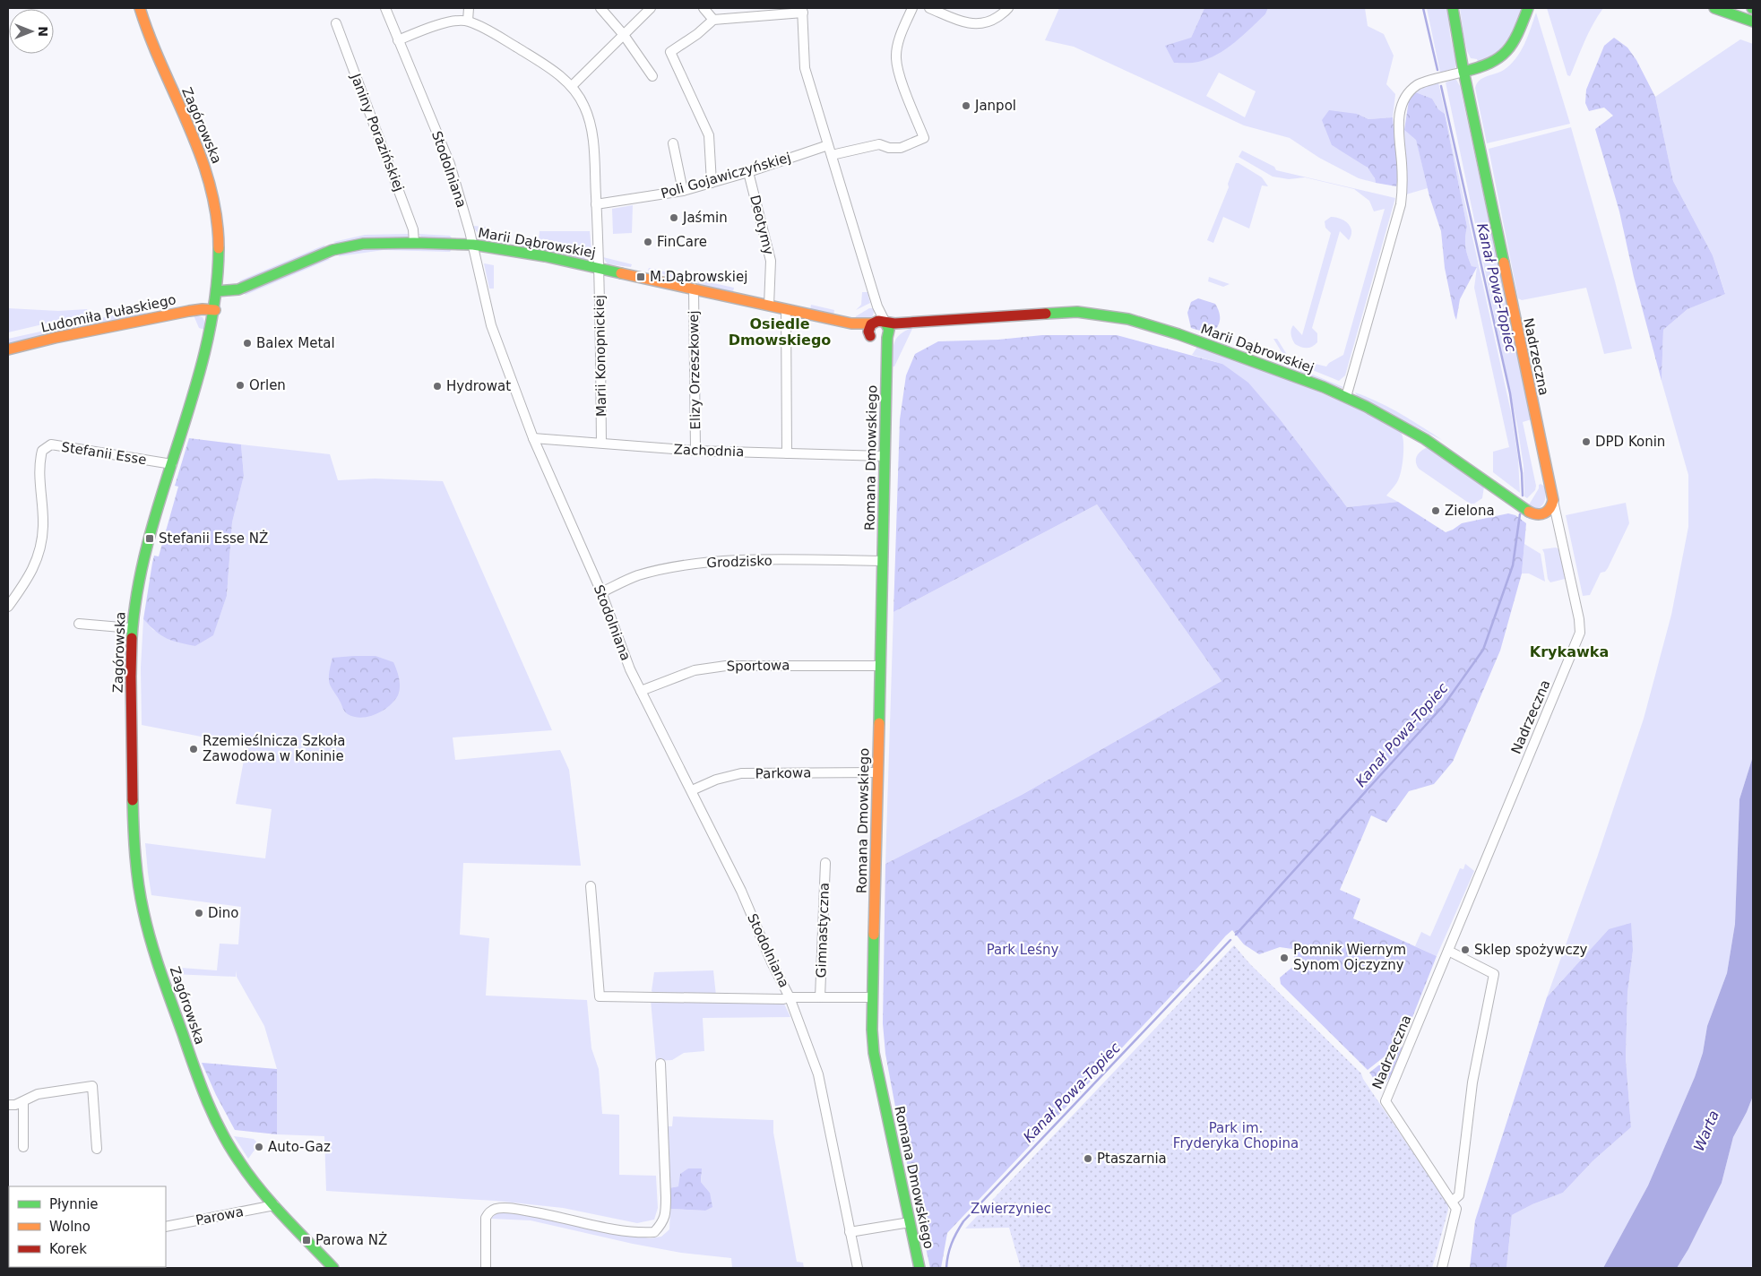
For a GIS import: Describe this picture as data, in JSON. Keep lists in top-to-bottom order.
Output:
{
  "streets": {
    "street": [
      "Zagórowska",
      "Janiny Porazińskiej",
      "Stodolniana",
      "Poli Gojawiczyńskiej",
      "Deotymy",
      "Marii Dąbrowskiej",
      "Ludomiła Pułaskiego",
      "Marii Konopnickiej",
      "Nadrzeczna",
      "Elizy Orzeszkowej",
      "Zachodnia",
      "Stefanii Esse",
      "Romana Dmowskiego",
      "Grodzisko",
      "Sportowa",
      "Parkowa",
      "Gimnastyczna",
      "Parowa"
    ]
  },
  "crossings": [
    ["Zagórowska", "Marii Dąbrowskiej"],
    ["Zagórowska", "Ludomiła Pułaskiego"],
    ["Zagórowska", "Stefanii Esse"],
    ["Zagórowska", "Parowa"],
    ["Janiny Porazińskiej", "Marii Dąbrowskiej"],
    ["Stodolniana", "Marii Dąbrowskiej"],
    ["Stodolniana", "Zachodnia"],
    ["Stodolniana", "Grodzisko"],
    ["Stodolniana", "Sportowa"],
    ["Stodolniana", "Parkowa"],
    ["Stodolniana", "Gimnastyczna"],
    ["Poli Gojawiczyńskiej", "Deotymy"],
    ["Poli Gojawiczyńskiej", "Marii Konopnickiej"],
    ["Deotymy", "Marii Dąbrowskiej"],
    ["Marii Dąbrowskiej", "Marii Konopnickiej"],
    ["Marii Dąbrowskiej", "Nadrzeczna"],
    ["Marii Dąbrowskiej", "Elizy Orzeszkowej"],
    ["Marii Dąbrowskiej", "Romana Dmowskiego"],
    ["Marii Konopnickiej", "Zachodnia"],
    ["Elizy Orzeszkowej", "Zachodnia"],
    ["Zachodnia", "Romana Dmowskiego"],
    ["Romana Dmowskiego", "Grodzisko"],
    ["Romana Dmowskiego", "Sportowa"],
    ["Romana Dmowskiego", "Parkowa"],
    ["Romana Dmowskiego", "Gimnastyczna"]
  ],
  "districts": ["Osiedle Dmowskiego", "Krykawka"],
  "water": ["Kanał Powa-Topiec", "Warta"],
  "parks": ["Park Leśny", "Park im. Fryderyka Chopina", "Zwierzyniec"],
  "places": {
    "other": [
      "Janpol",
      "Jaśmin",
      "FinCare",
      "Balex Metal",
      "Orlen",
      "Hydrowat",
      "DPD Konin",
      "Zielona",
      "Rzemieślnicza Szkoła Zawodowa w Koninie",
      "Dino",
      "Sklep spożywczy",
      "Pomnik Wiernym Synom Ojczyzny",
      "Auto-Gaz",
      "Ptaszarnia"
    ],
    "transit": ["M.Dąbrowskiej", "Stefanii Esse NŻ", "Parowa NŻ"]
  },
  "legend": ["Płynnie", "Wolno", "Korek"],
  "north": "right"
}
